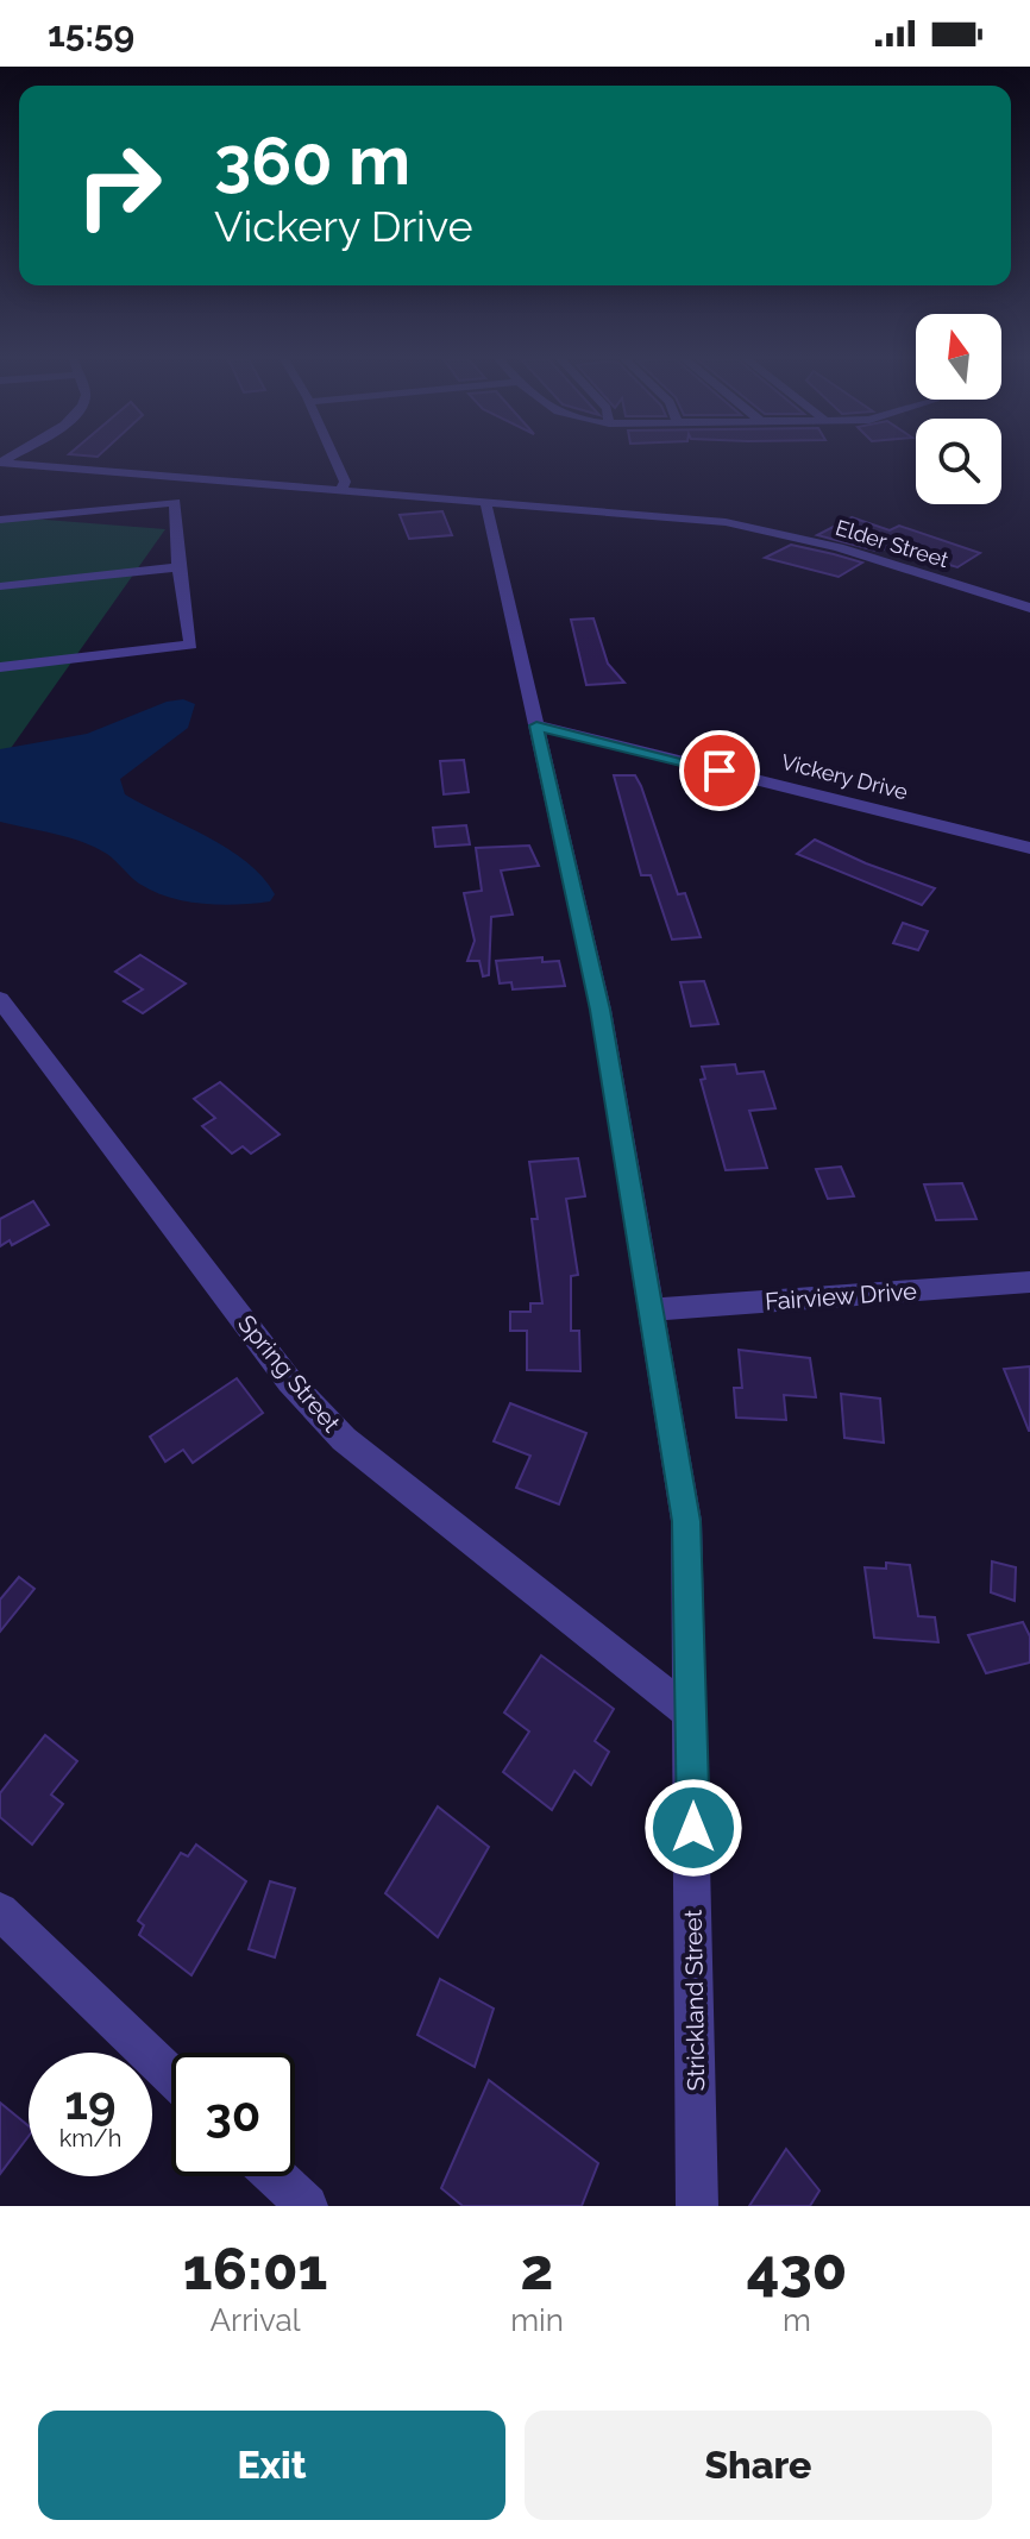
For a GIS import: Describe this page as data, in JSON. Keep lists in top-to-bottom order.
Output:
{
  "streets": {
    "street": [
      "Elder Street",
      "Vickery Drive",
      "Fairview Drive",
      "Spring Street",
      "Strickland Street"
    ]
  },
  "crossings": [
    ["Elder Street", "Strickland Street"],
    ["Vickery Drive", "Strickland Street"],
    ["Fairview Drive", "Strickland Street"],
    ["Spring Street", "Strickland Street"]
  ],
  "north": "top",
  "page": {
    "status": "15:59",
    "turn": ["360 m", "Vickery Drive"],
    "speed": "19 km/h",
    "limit": "30",
    "eta": [
      "16:01",
      "Arrival",
      "2",
      "min",
      "430",
      "m"
    ],
    "buttons": ["Exit", "Share"]
  }
}
